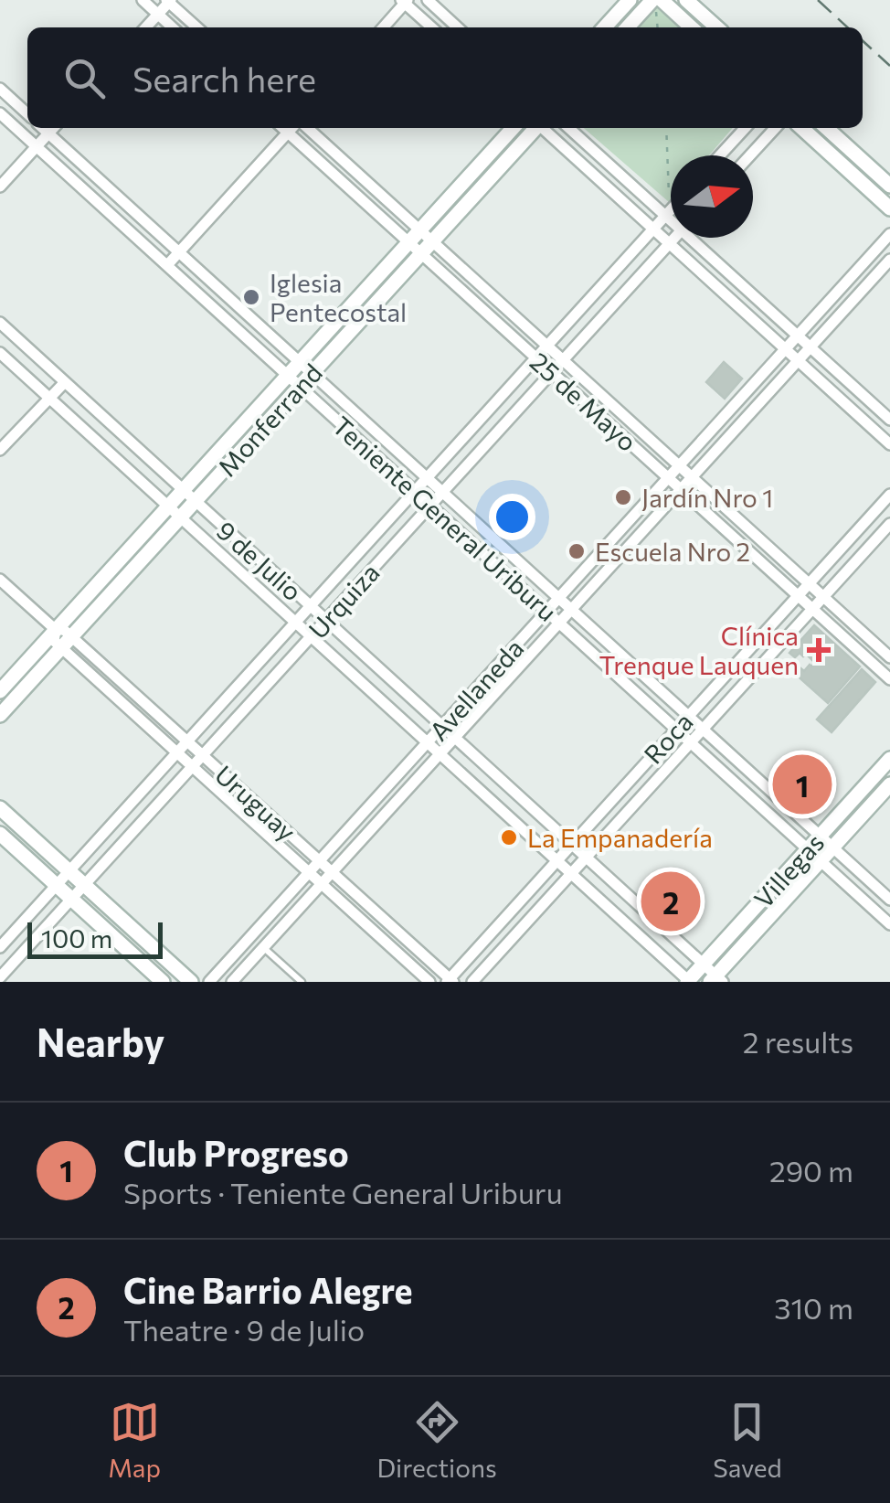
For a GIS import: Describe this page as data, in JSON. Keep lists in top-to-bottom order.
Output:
{
  "streets": {
    "street": [
      "25 de Mayo",
      "Monferrand",
      "Teniente General Uriburu",
      "9 de Julio",
      "Urquiza",
      "Avellaneda",
      "Roca",
      "Uruguay",
      "Villegas"
    ]
  },
  "crossings": [
    ["25 de Mayo", "Monferrand"],
    ["25 de Mayo", "Urquiza"],
    ["25 de Mayo", "Avellaneda"],
    ["25 de Mayo", "Roca"],
    ["Monferrand", "Teniente General Uriburu"],
    ["Monferrand", "9 de Julio"],
    ["Monferrand", "Uruguay"],
    ["Teniente General Uriburu", "Urquiza"],
    ["Teniente General Uriburu", "Avellaneda"],
    ["Teniente General Uriburu", "Roca"],
    ["Teniente General Uriburu", "Villegas"],
    ["9 de Julio", "Urquiza"],
    ["9 de Julio", "Avellaneda"],
    ["9 de Julio", "Roca"],
    ["9 de Julio", "Villegas"],
    ["Urquiza", "Uruguay"],
    ["Avellaneda", "Uruguay"],
    ["Roca", "Uruguay"]
  ],
  "places": {
    "other": [
      "Iglesia Pentecostal",
      "Jardín Nro 1",
      "Escuela Nro 2",
      "La Empanadería"
    ],
    "health": ["Clínica Trenque Lauquen"]
  },
  "scale_bar": "100 m",
  "north": "right",
  "page": {
    "search": "Search here",
    "pins": ["1", "2"],
    "scale": "100 m",
    "heading": ["Nearby", "2 results"],
    "list": [
      {
        "mark": "1",
        "name": "Club Progreso",
        "note": "Sports · Teniente General Uriburu",
        "value": "290 m"
      },
      {
        "mark": "2",
        "name": "Cine Barrio Alegre",
        "note": "Theatre · 9 de Julio",
        "value": "310 m"
      }
    ],
    "nav": ["Map", "Directions", "Saved"]
  }
}
